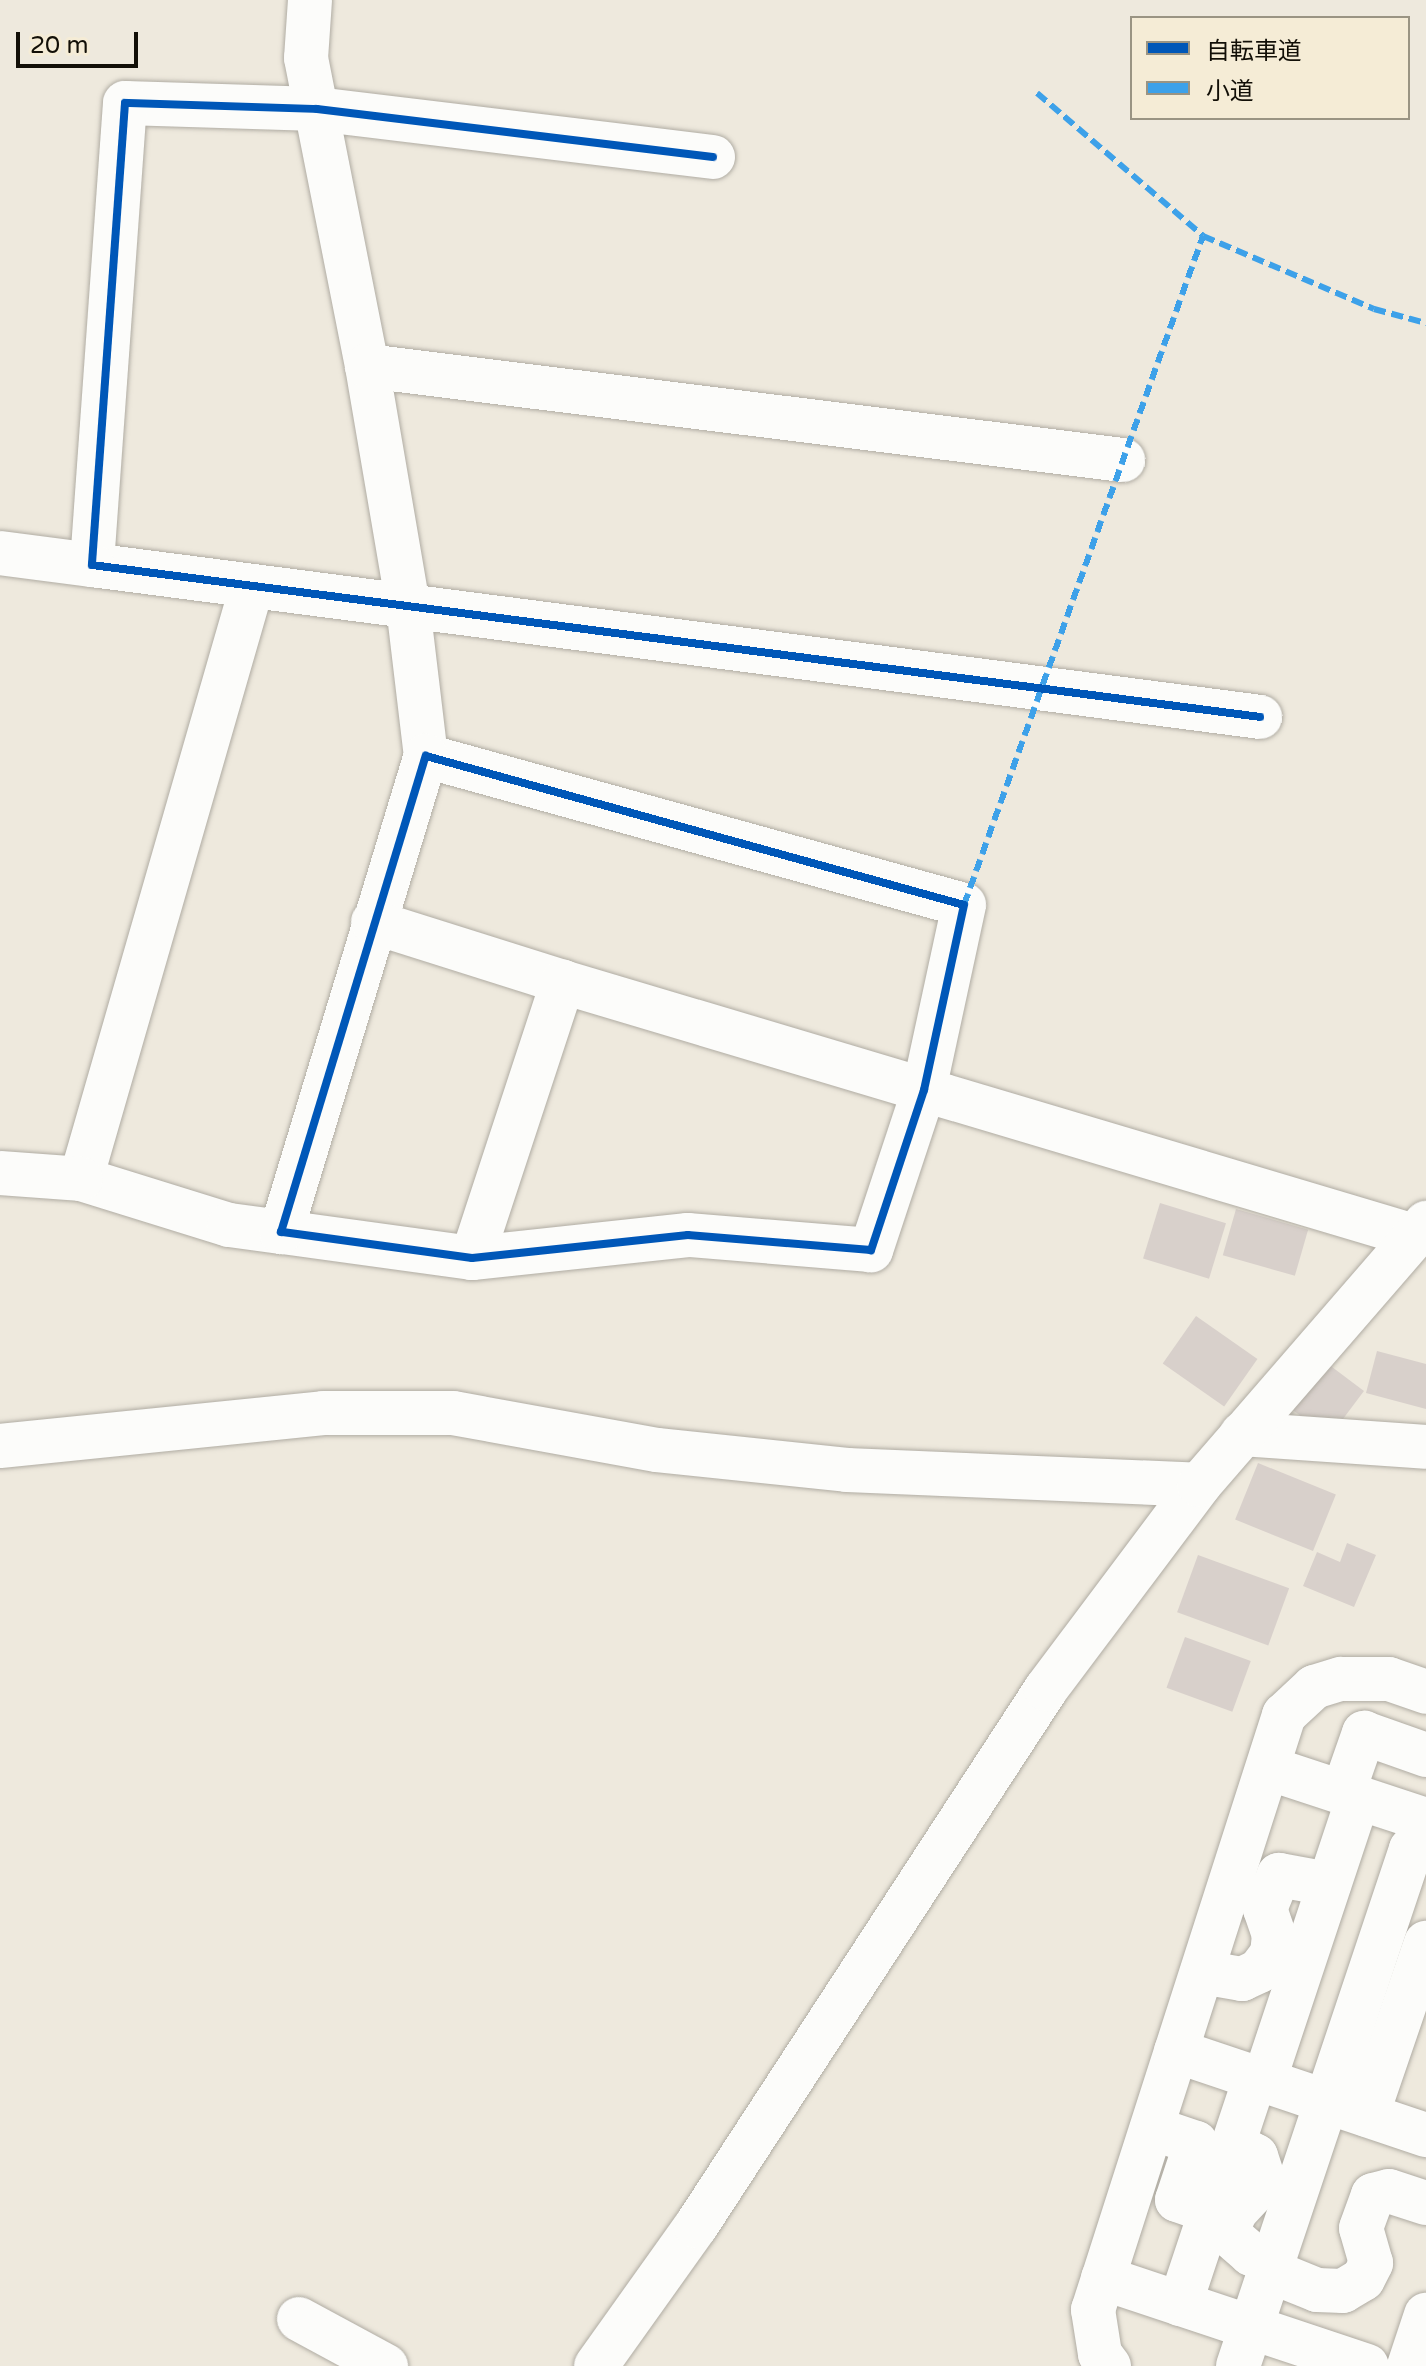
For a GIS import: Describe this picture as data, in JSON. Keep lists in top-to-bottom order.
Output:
{
  "legend": ["自転車道", "小道"],
  "scale_bar": "20 m"
}
